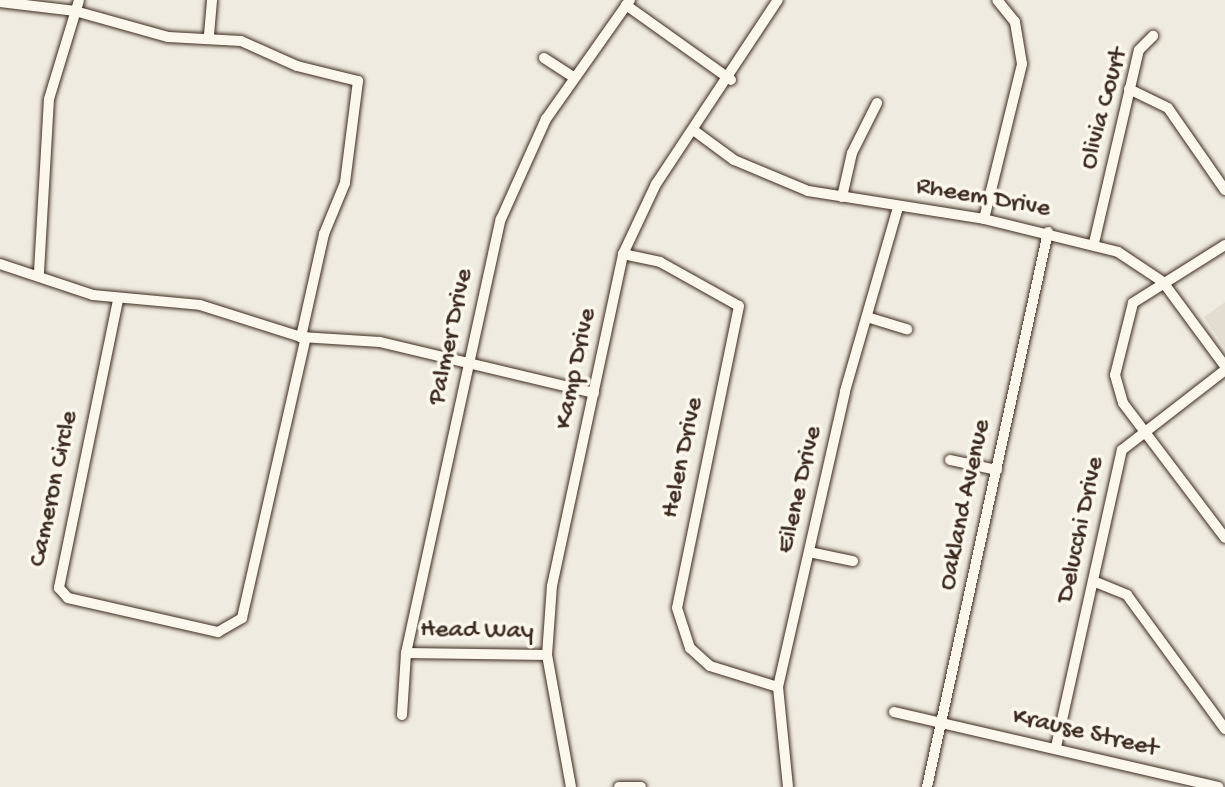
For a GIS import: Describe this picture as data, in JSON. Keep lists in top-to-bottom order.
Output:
{
  "streets": {
    "street": [
      "Olivia Court",
      "Rheem Drive",
      "Palmer Drive",
      "Kamp Drive",
      "Helen Drive",
      "Cameron Circle",
      "Eilene Drive",
      "Oakland Avenue",
      "Delucchi Drive",
      "Head Way",
      "Krause Street"
    ]
  },
  "crossings": [
    ["Olivia Court", "Rheem Drive"],
    ["Rheem Drive", "Kamp Drive"],
    ["Rheem Drive", "Eilene Drive"],
    ["Rheem Drive", "Oakland Avenue"],
    ["Rheem Drive", "Delucchi Drive"],
    ["Palmer Drive", "Head Way"],
    ["Kamp Drive", "Helen Drive"],
    ["Kamp Drive", "Head Way"],
    ["Helen Drive", "Eilene Drive"],
    ["Oakland Avenue", "Krause Street"],
    ["Delucchi Drive", "Krause Street"]
  ]
}
